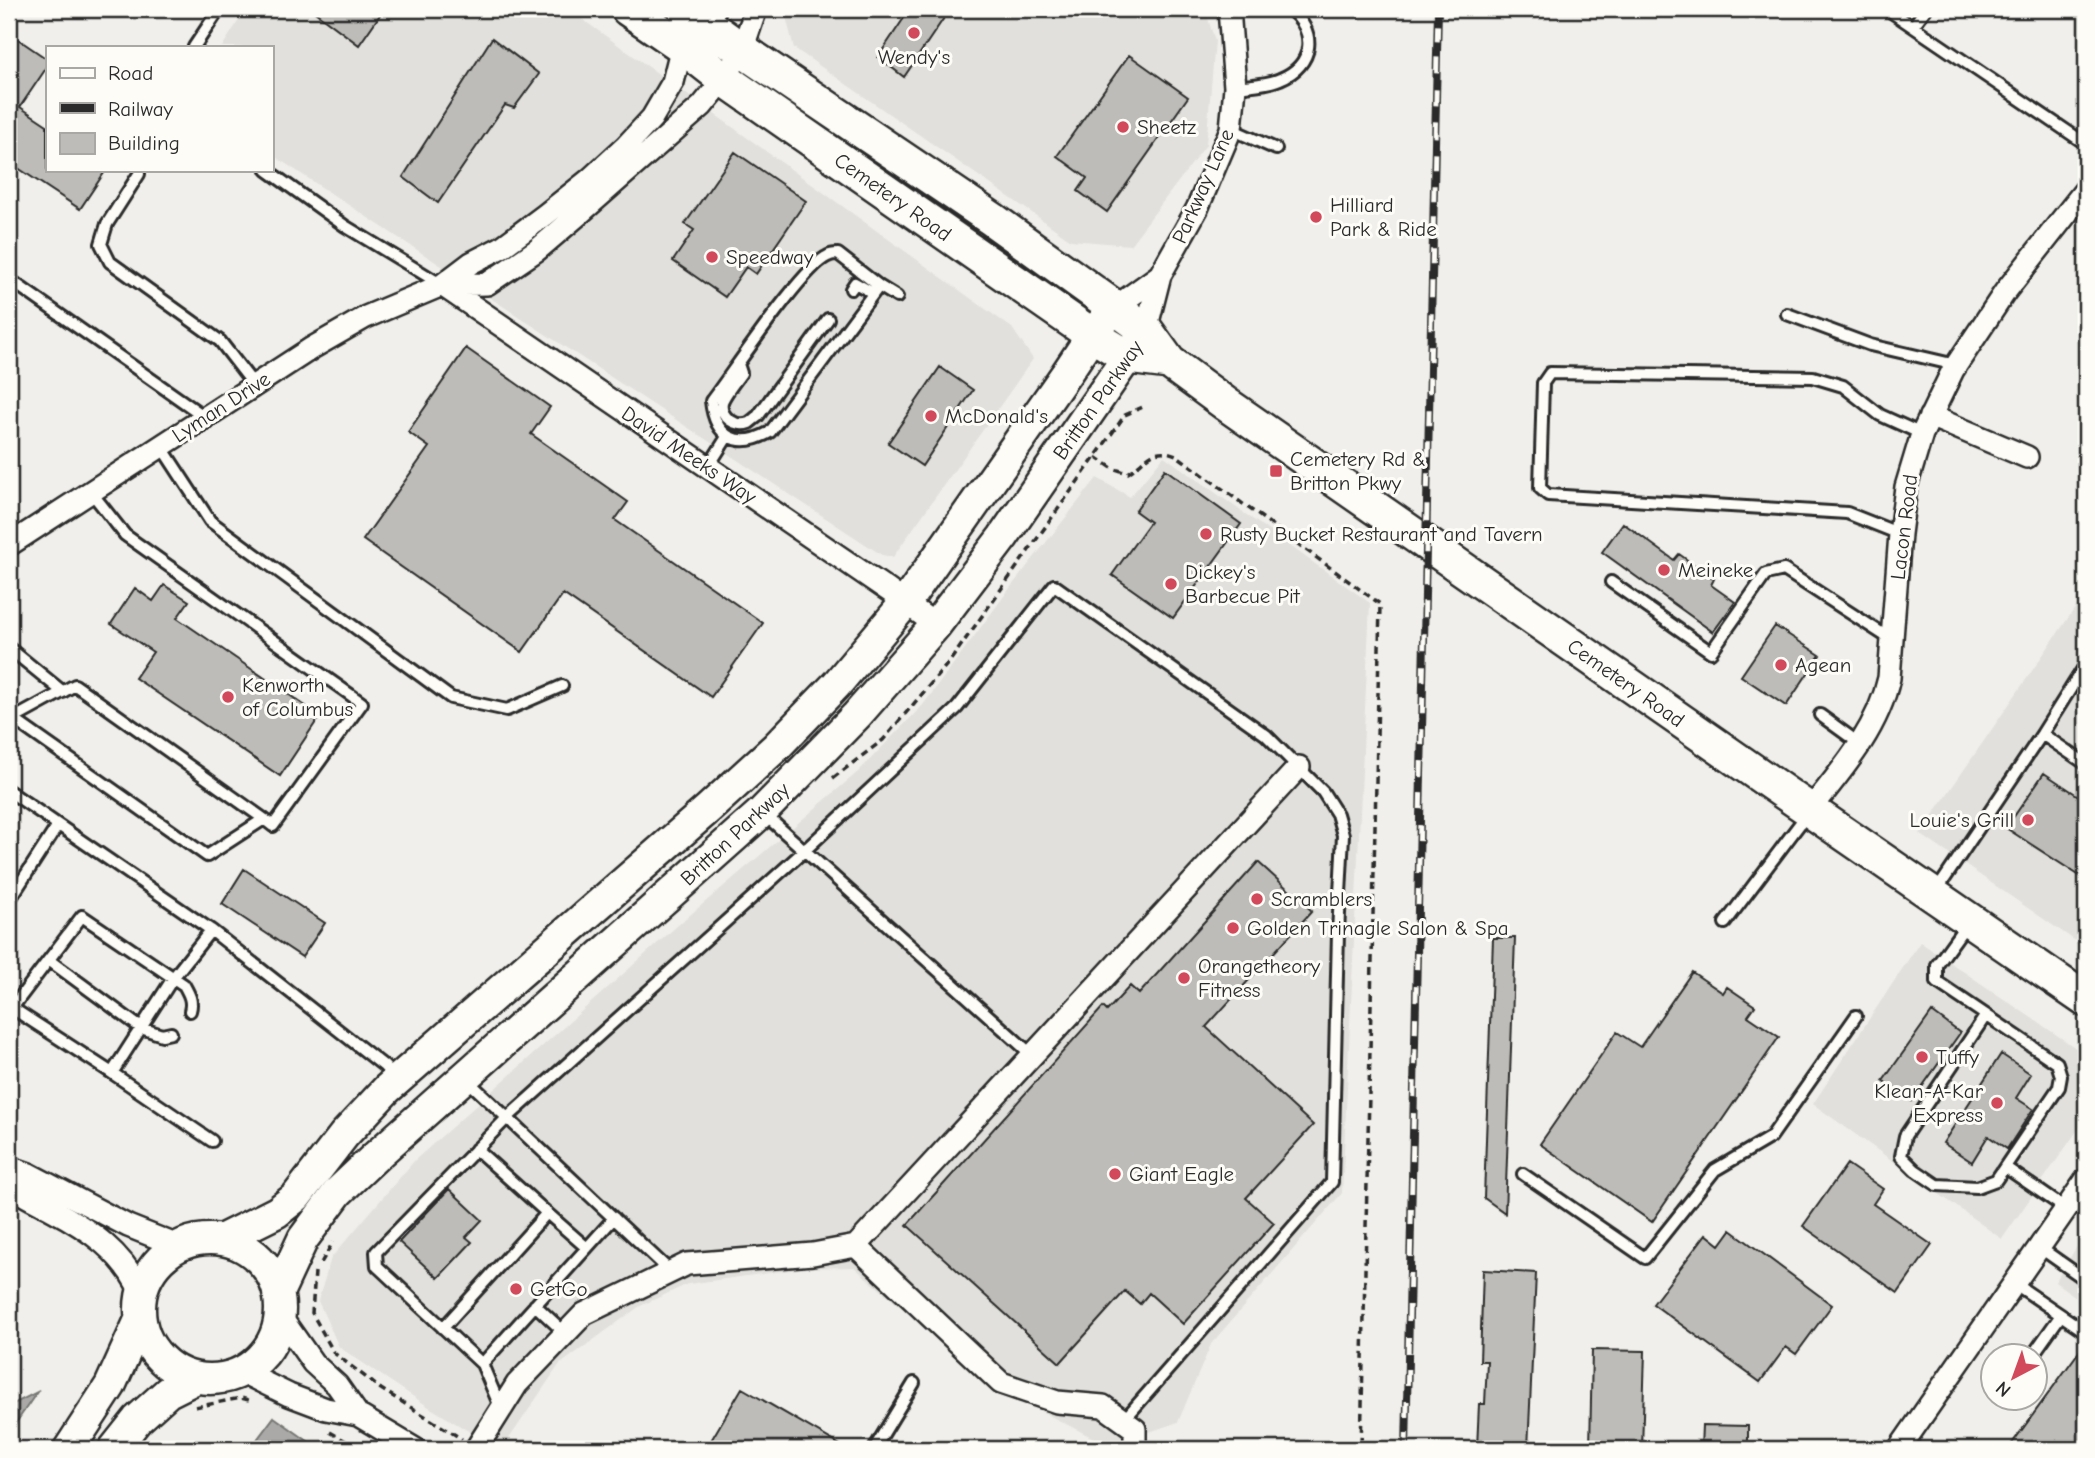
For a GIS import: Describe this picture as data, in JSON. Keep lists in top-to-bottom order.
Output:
{
  "streets": {
    "main road": ["Cemetery Road", "Britton Parkway"],
    "street": [
      "Parkway Lane",
      "Lyman Drive",
      "David Meeks Way",
      "Lacon Road"
    ]
  },
  "crossings": [
    ["Parkway Lane", "Cemetery Road"],
    ["Parkway Lane", "Britton Parkway"],
    ["Cemetery Road", "Britton Parkway"],
    ["Cemetery Road", "Lyman Drive"],
    ["Cemetery Road", "Lacon Road"],
    ["Britton Parkway", "David Meeks Way"],
    ["Lyman Drive", "David Meeks Way"]
  ],
  "places": {
    "other": [
      "Wendy's",
      "Sheetz",
      "Hilliard Park & Ride",
      "Speedway",
      "McDonald's",
      "Rusty Bucket Restaurant and Tavern",
      "Meineke",
      "Dickey's Barbecue Pit",
      "Agean",
      "Kenworth of Columbus",
      "Louie's Grill",
      "Scramblers",
      "Golden Trinagle Salon & Spa",
      "Orangetheory Fitness",
      "Tuffy",
      "Klean-A-Kar Express",
      "Giant Eagle",
      "GetGo"
    ],
    "transit": ["Cemetery Rd & Britton Pkwy"]
  },
  "legend": ["Road", "Railway", "Building"],
  "north": "bottom left"
}
